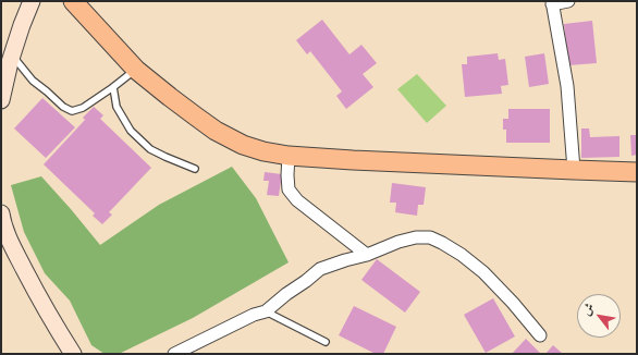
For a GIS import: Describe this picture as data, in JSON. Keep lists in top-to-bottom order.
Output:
{
  "north": "top left"
}
